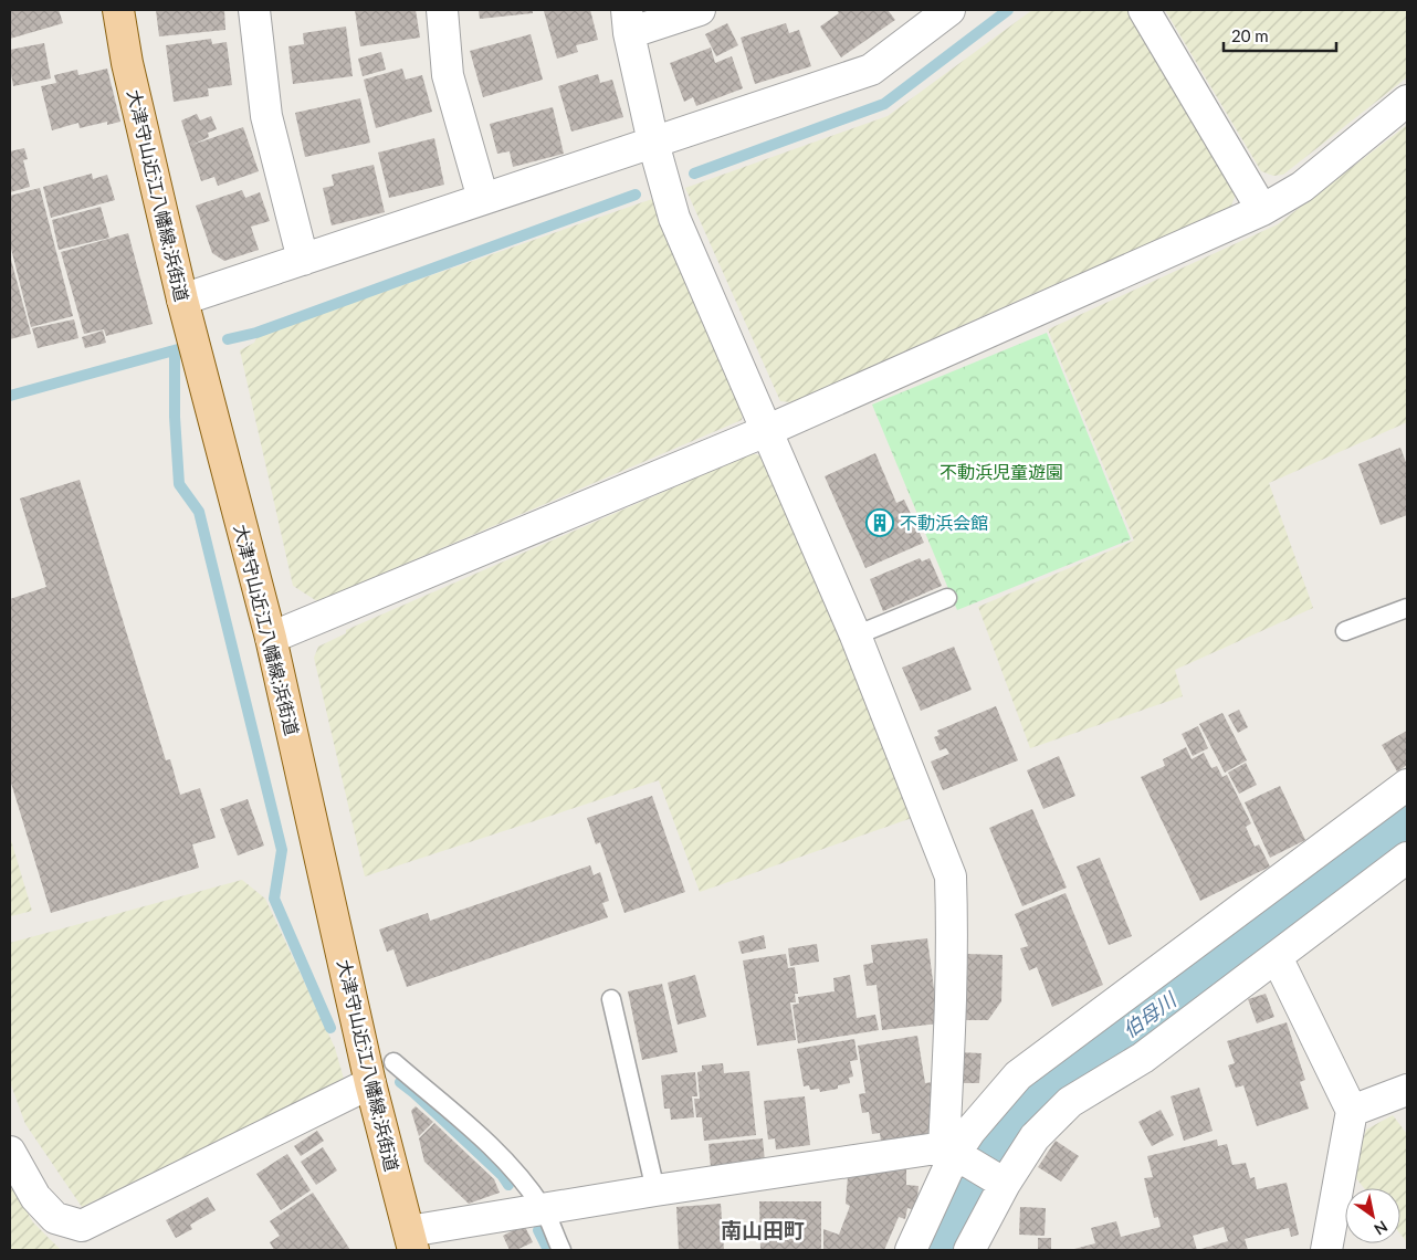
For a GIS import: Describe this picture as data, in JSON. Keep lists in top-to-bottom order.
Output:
{
  "streets": {
    "main road": ["大津守山近江八幡線;浜街道"]
  },
  "districts": ["南山田町"],
  "water": ["伯母川"],
  "parks": ["不動浜児童遊園"],
  "places": {
    "building": ["不動浜会館"]
  },
  "scale_bar": "20 m",
  "north": "bottom right"
}
